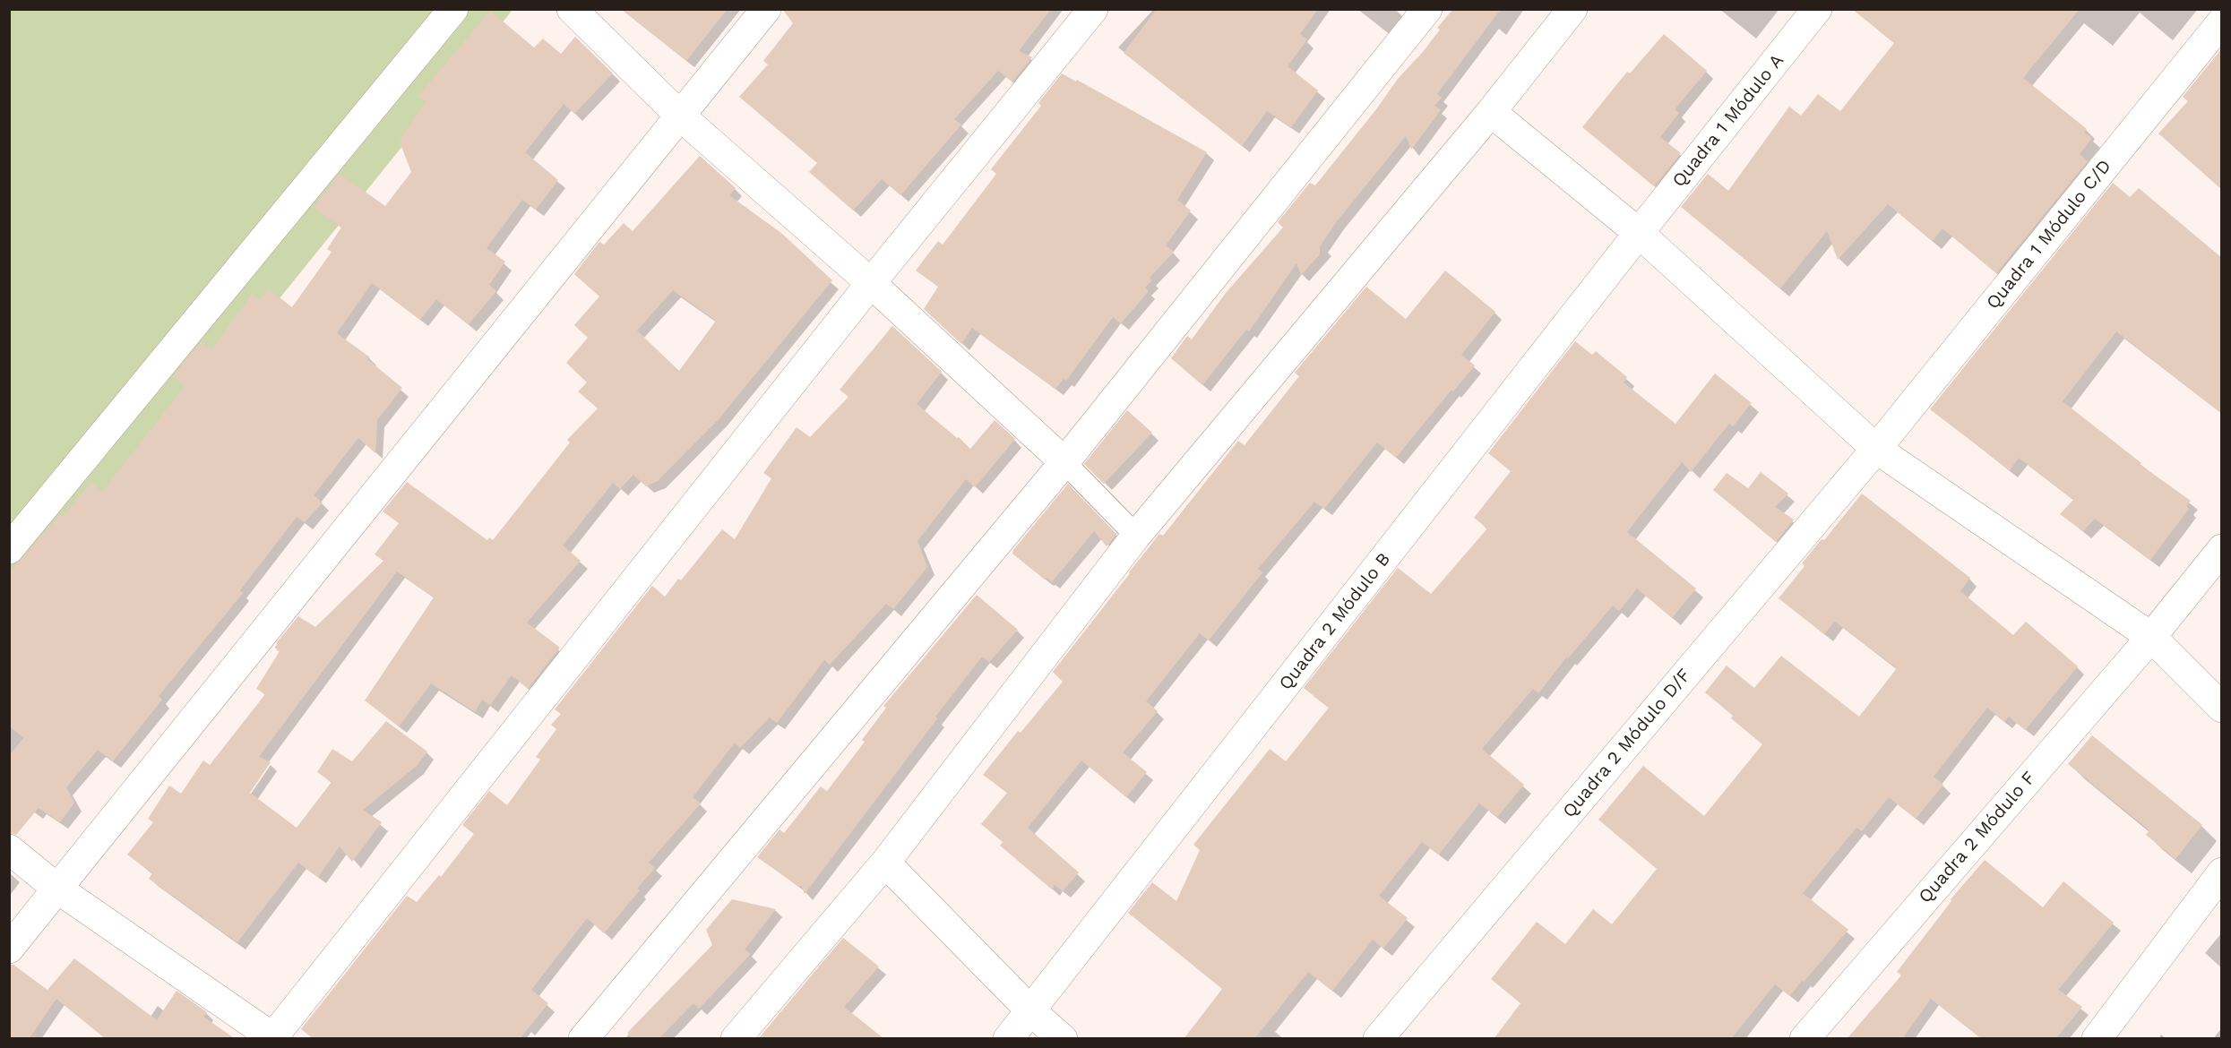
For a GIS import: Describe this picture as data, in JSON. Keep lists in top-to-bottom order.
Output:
{
  "streets": {
    "street": [
      "Quadra 1 Módulo A",
      "Quadra 1 Módulo C/D",
      "Quadra 2 Módulo B",
      "Quadra 2 Módulo D/F",
      "Quadra 2 Módulo F"
    ]
  },
  "crossings": [
    ["Quadra 1 Módulo A", "Quadra 2 Módulo B"],
    ["Quadra 1 Módulo C/D", "Quadra 2 Módulo D/F"]
  ]
}
